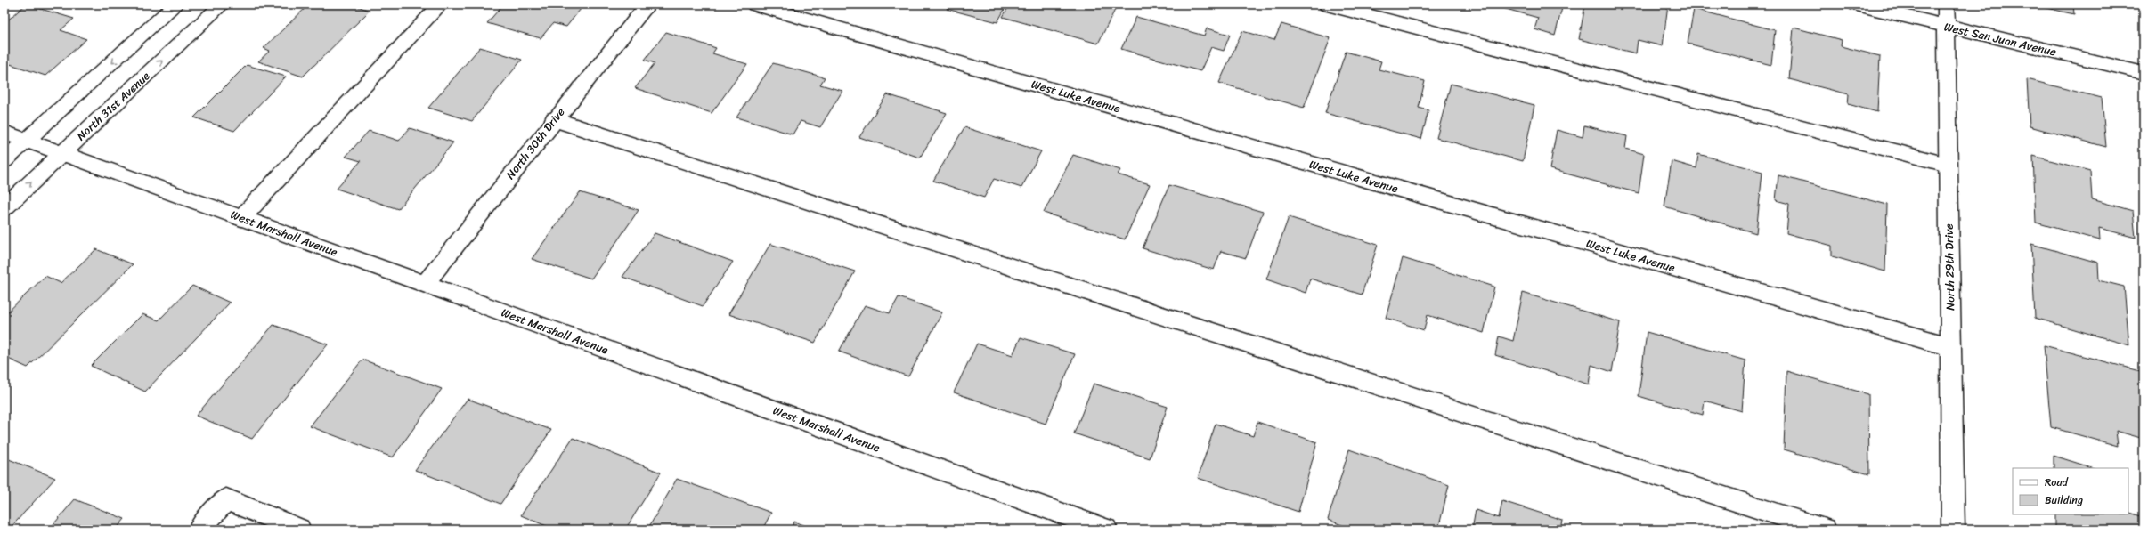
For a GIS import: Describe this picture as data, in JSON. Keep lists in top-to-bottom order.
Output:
{
  "streets": {
    "street": [
      "West San Juan Avenue",
      "West Luke Avenue",
      "North 31st Avenue",
      "North 30th Drive",
      "West Marshall Avenue",
      "North 29th Drive"
    ]
  },
  "crossings": [
    ["West San Juan Avenue", "North 29th Drive"],
    ["West Luke Avenue", "North 29th Drive"],
    ["North 31st Avenue", "West Marshall Avenue"],
    ["North 30th Drive", "West Marshall Avenue"]
  ],
  "legend": ["Road", "Building"]
}
